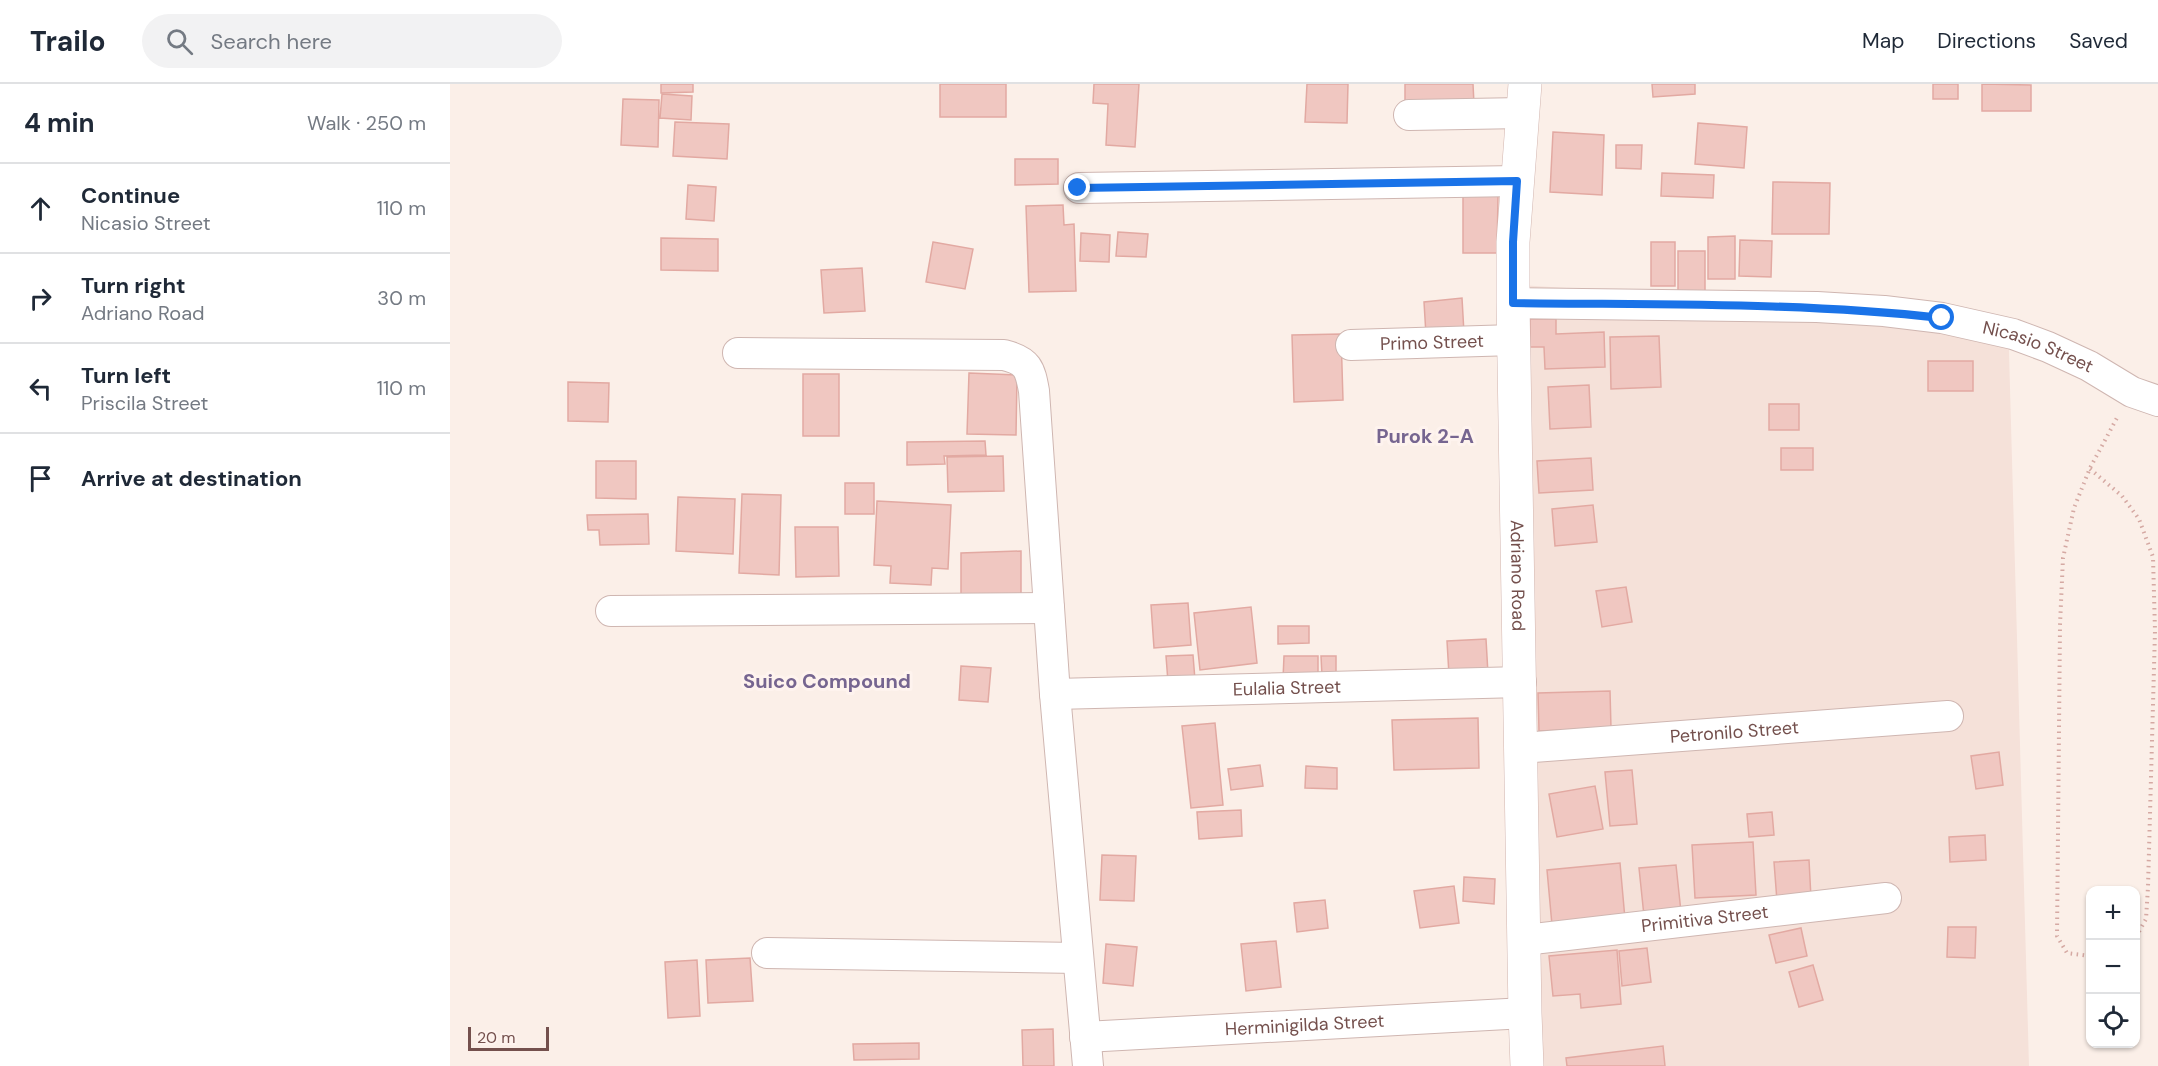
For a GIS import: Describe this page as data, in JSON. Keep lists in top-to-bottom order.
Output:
{
  "streets": {
    "street": [
      "Primo Street",
      "Nicasio Street",
      "Adriano Road",
      "Eulalia Street",
      "Petronilo Street",
      "Primitiva Street",
      "Herminigilda Street"
    ]
  },
  "crossings": [
    ["Primo Street", "Adriano Road"],
    ["Nicasio Street", "Adriano Road"],
    ["Adriano Road", "Eulalia Street"],
    ["Adriano Road", "Petronilo Street"],
    ["Adriano Road", "Primitiva Street"],
    ["Adriano Road", "Herminigilda Street"]
  ],
  "districts": ["Purok 2-A", "Suico Compound"],
  "scale_bar": "20 m",
  "page": {
    "header": "Trailo",
    "search": "Search here",
    "nav": ["Map", "Directions", "Saved"],
    "heading": ["4 min", "Walk · 250 m"],
    "list": [
      ["Continue", "Nicasio Street", "110 m"],
      ["Turn right", "Adriano Road", "30 m"],
      ["Turn left", "Priscila Street", "110 m"],
      "Arrive at destination"
    ],
    "map_buttons": ["+", "−"],
    "scale": "20 m"
  }
}
